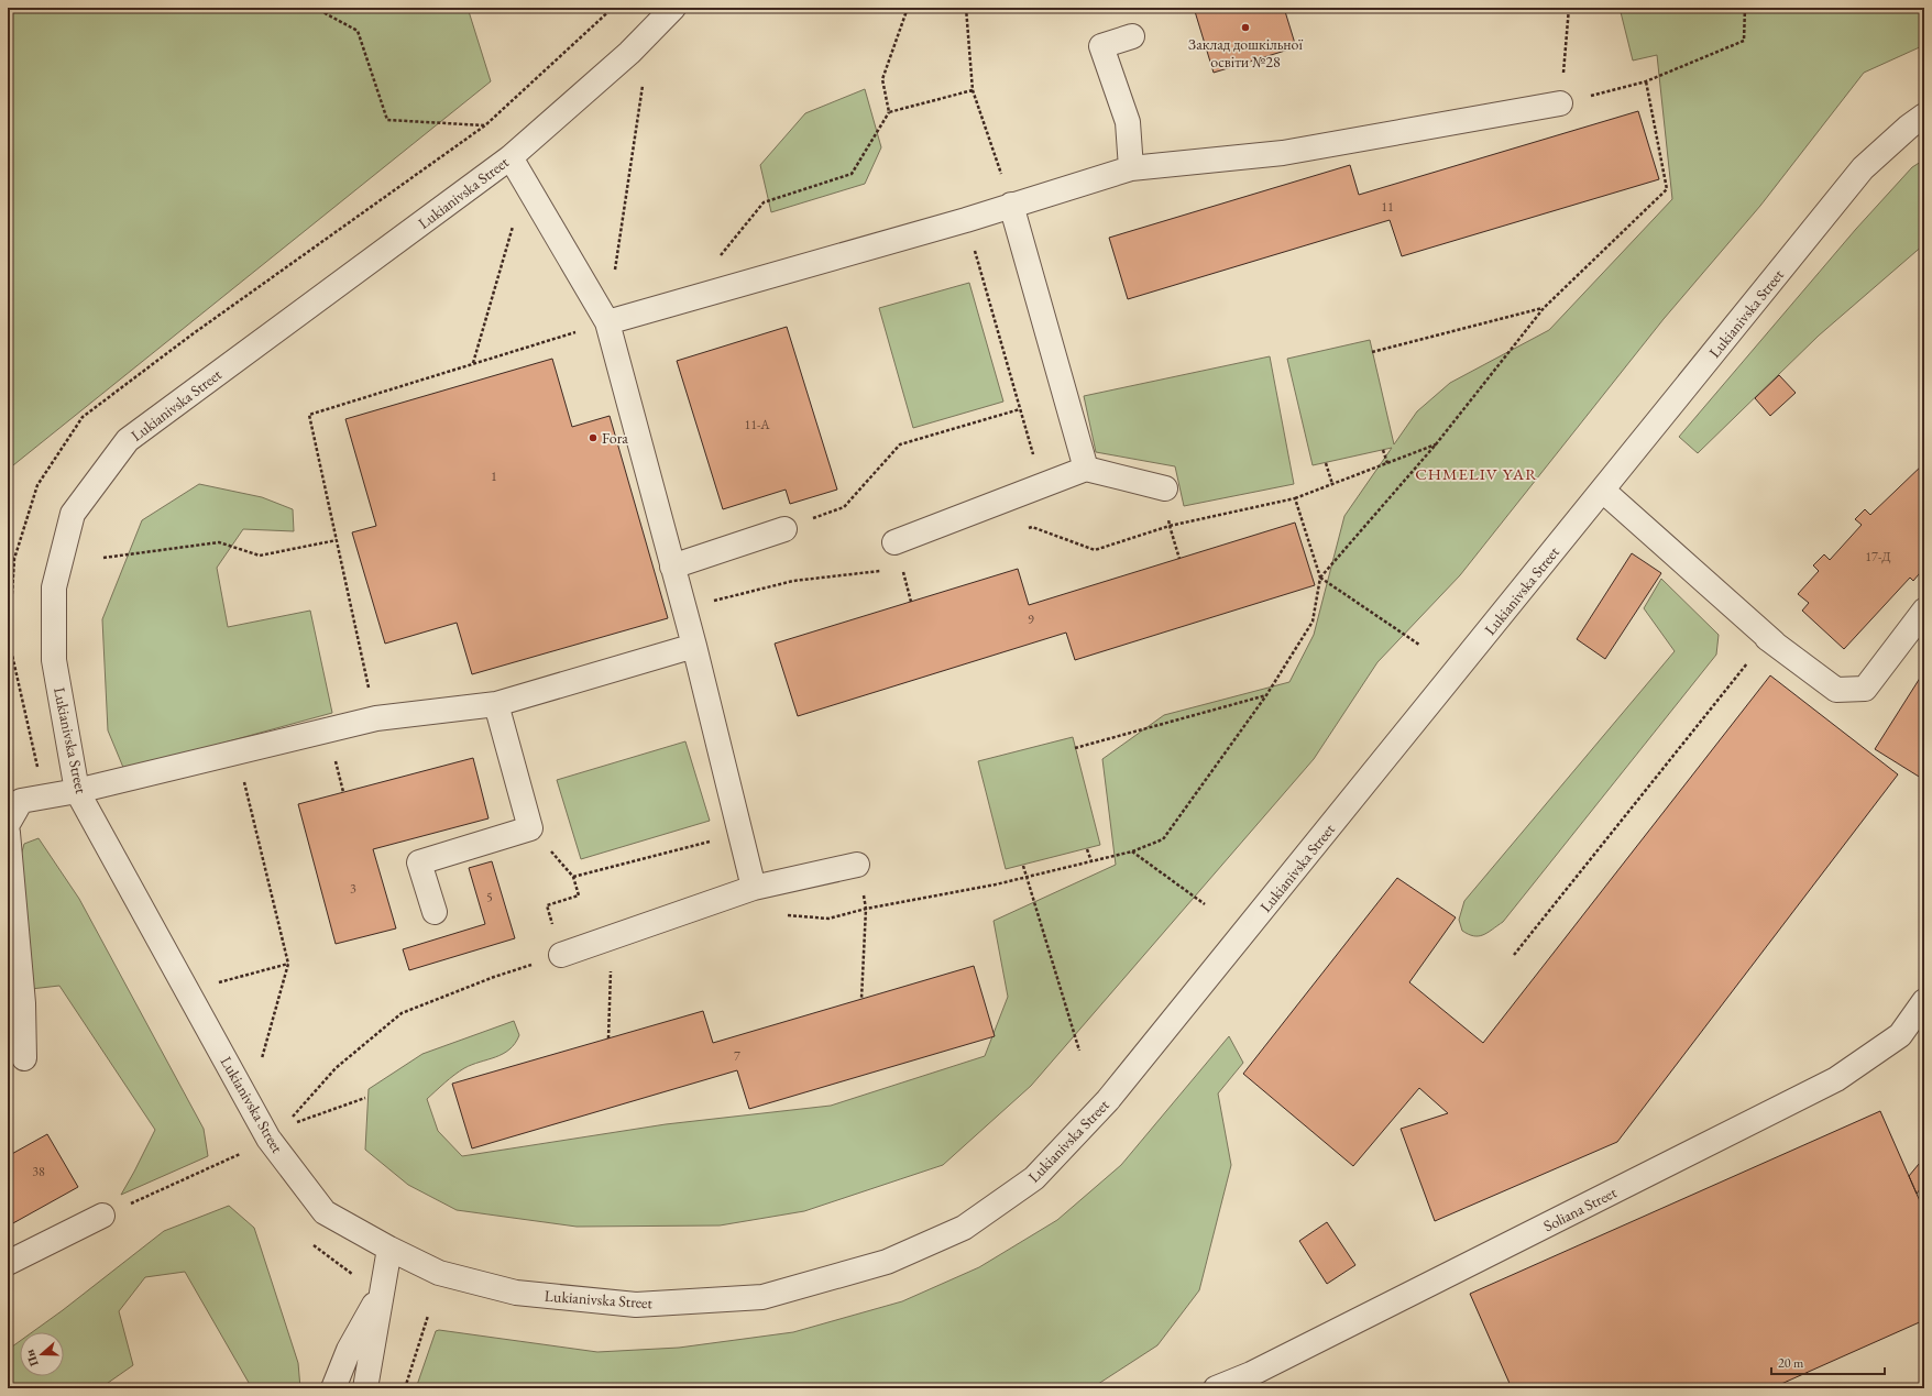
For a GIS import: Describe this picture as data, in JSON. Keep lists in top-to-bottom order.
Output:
{
  "streets": {
    "street": ["Lukianivska Street", "Soliana Street"]
  },
  "districts": ["CHMELIV YAR"],
  "places": ["Заклад дошкільної освіти №28", "Fora"],
  "house_numbers": [
    "11",
    "11-А",
    "1",
    "17-Д",
    "9",
    "3",
    "5",
    "7",
    "38"
  ],
  "scale_bar": "20 m",
  "north": "left"
}
